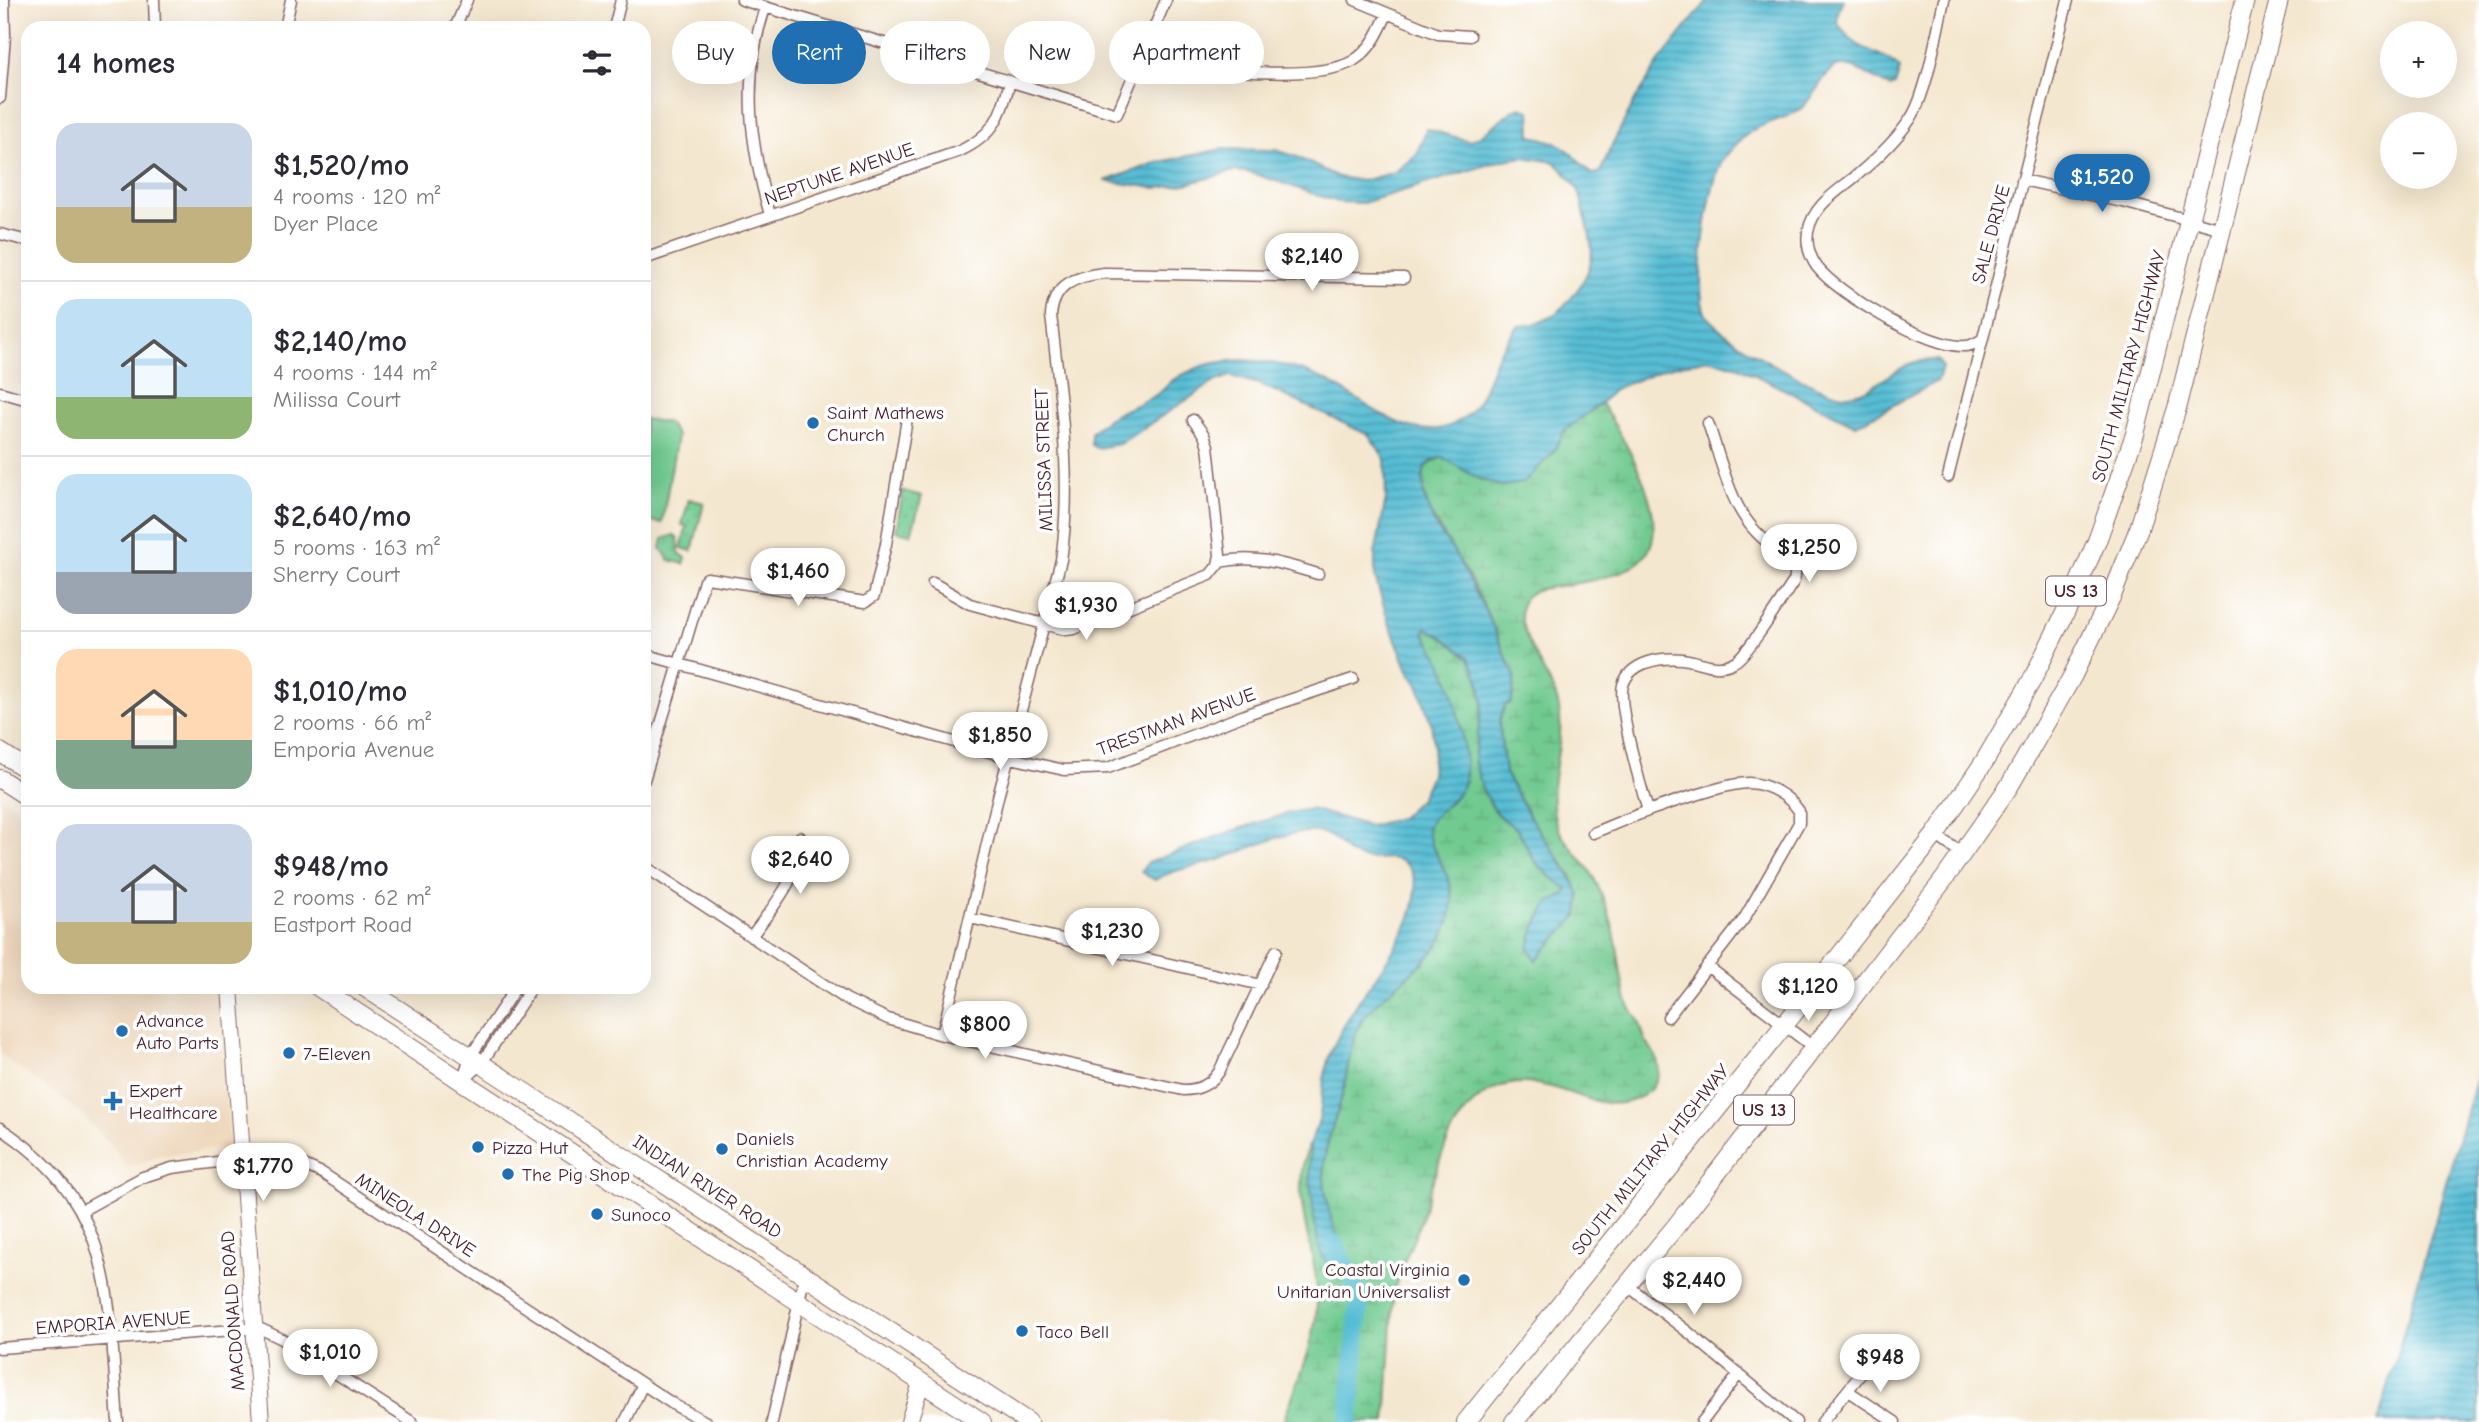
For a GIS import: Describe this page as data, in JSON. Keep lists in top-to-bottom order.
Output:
{
  "streets": {
    "main road": ["SOUTH MILITARY HIGHWAY", "US 13", "INDIAN RIVER ROAD"],
    "street": [
      "NEPTUNE AVENUE",
      "SALE DRIVE",
      "MILISSA STREET",
      "TRESTMAN AVENUE",
      "MINEOLA DRIVE",
      "MACDONALD ROAD",
      "EMPORIA AVENUE"
    ]
  },
  "crossings": [
    ["MILISSA STREET", "TRESTMAN AVENUE"],
    ["MINEOLA DRIVE", "MACDONALD ROAD"],
    ["MACDONALD ROAD", "EMPORIA AVENUE"]
  ],
  "places": {
    "other": [
      "Saint Mathews Church",
      "Advance Auto Parts",
      "7-Eleven",
      "Pizza Hut",
      "Daniels Christian Academy",
      "The Pig Shop",
      "Sunoco",
      "Coastal Virginia Unitarian Universalist",
      "Taco Bell"
    ],
    "health": ["Expert Healthcare"]
  },
  "page": {
    "map_buttons": ["+", "−"],
    "chip": [
      "Buy",
      "Rent",
      "Filters",
      "New",
      "Apartment"
    ],
    "heading": "14 homes",
    "list": [
      {
        "name": "$1,520/mo",
        "note": "4 rooms · 120 m² · Dyer Place"
      },
      {
        "name": "$2,140/mo",
        "note": "4 rooms · 144 m² · Milissa Court"
      },
      {
        "name": "$2,640/mo",
        "note": "5 rooms · 163 m² · Sherry Court"
      },
      {
        "name": "$1,010/mo",
        "note": "2 rooms · 66 m² · Emporia Avenue"
      },
      {
        "name": "$948/mo",
        "note": "2 rooms · 62 m² · Eastport Road"
      }
    ],
    "price": [
      "$1,520",
      "$2,140",
      "$1,250",
      "$1,460",
      "$1,930",
      "$1,850",
      "$2,640",
      "$1,230",
      "$1,120",
      "$800",
      "$1,770",
      "$2,440",
      "$1,010",
      "$948"
    ]
  }
}
